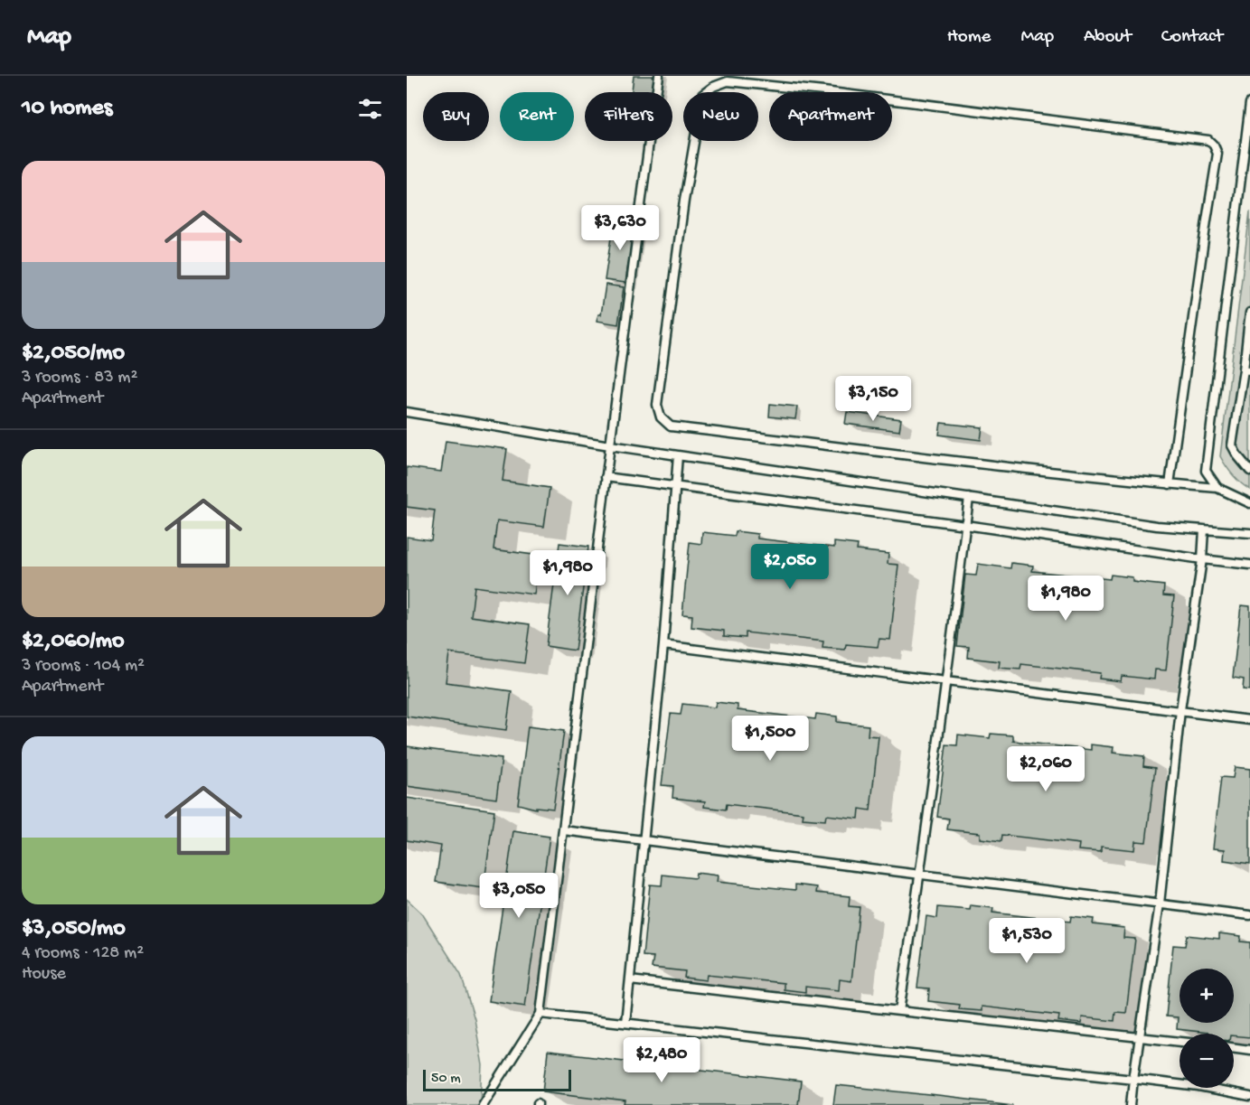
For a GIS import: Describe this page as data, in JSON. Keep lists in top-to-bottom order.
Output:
{
  "scale_bar": "50 m",
  "page": {
    "header": "Map",
    "nav": [
      "Home",
      "Map",
      "About",
      "Contact"
    ],
    "heading": "10 homes",
    "chip": [
      "Buy",
      "Rent",
      "Filters",
      "New",
      "Apartment"
    ],
    "list": [
      {
        "name": "$2,050/mo",
        "note": "3 rooms · 83 m² · Apartment"
      },
      {
        "name": "$2,060/mo",
        "note": "3 rooms · 104 m² · Apartment"
      },
      {
        "name": "$3,050/mo",
        "note": "4 rooms · 128 m² · House"
      }
    ],
    "price": [
      "$3,630",
      "$3,150",
      "$2,050",
      "$1,980",
      "$1,980",
      "$1,500",
      "$2,060",
      "$3,050",
      "$1,530",
      "$2,480"
    ],
    "map_buttons": ["+", "−"],
    "scale": "50 m"
  }
}
